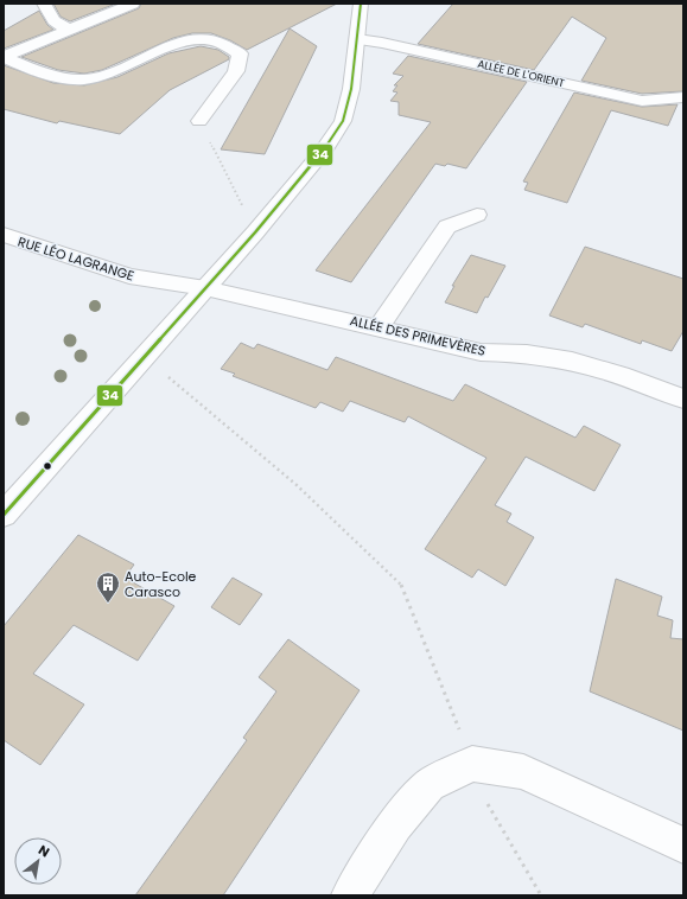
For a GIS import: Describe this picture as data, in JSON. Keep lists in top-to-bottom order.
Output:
{
  "streets": {
    "street": ["ALLÉE DE L'ORIENT", "RUE LÉO LAGRANGE", "ALLÉE DES PRIMEVÈRES"]
  },
  "crossings": [
    ["RUE LÉO LAGRANGE", "ALLÉE DES PRIMEVÈRES"]
  ],
  "places": {
    "building": ["Auto-Ecole Carasco"]
  },
  "lines": ["transit line 34"],
  "north": "top right"
}
